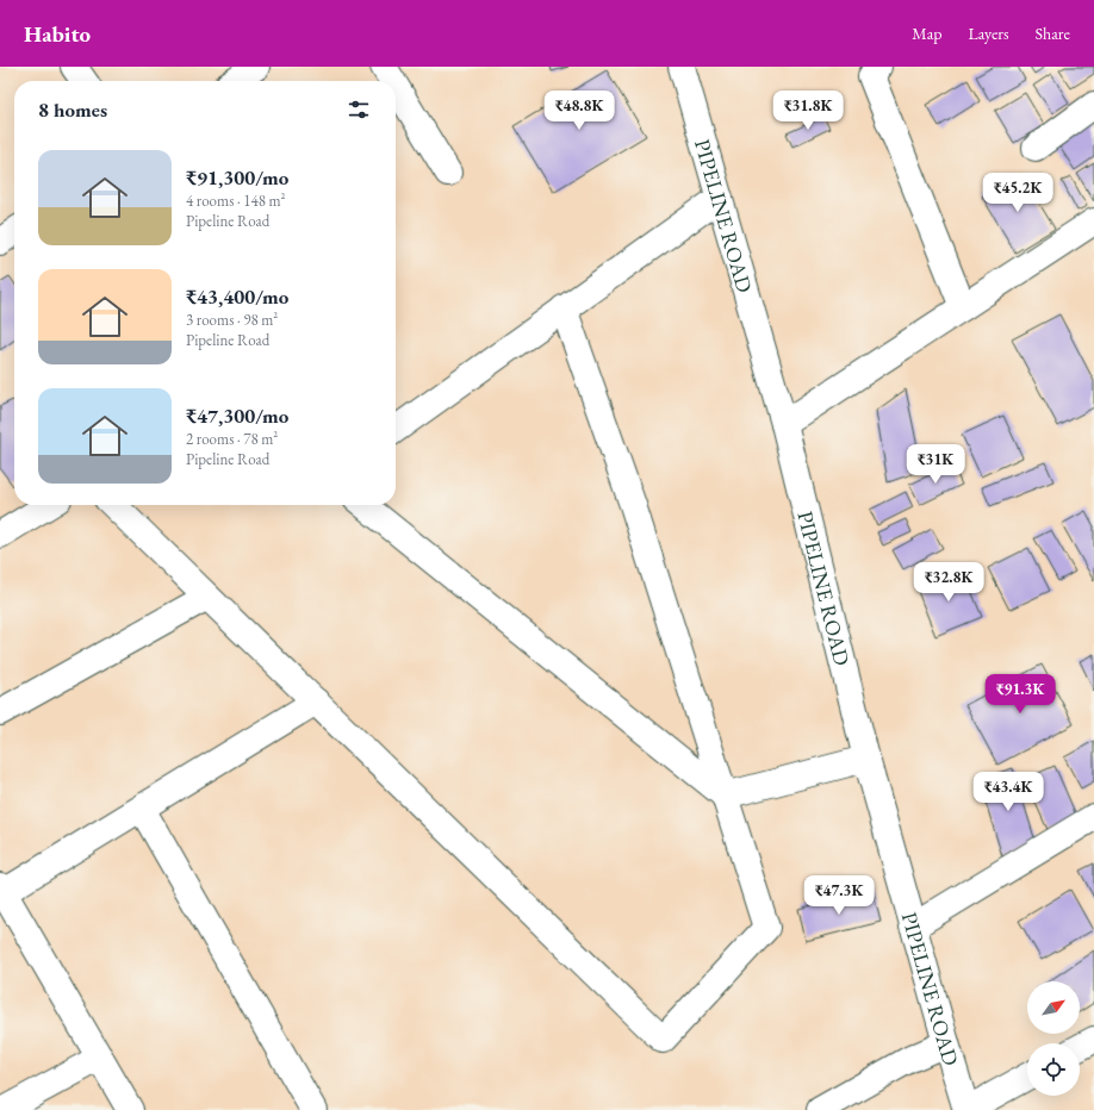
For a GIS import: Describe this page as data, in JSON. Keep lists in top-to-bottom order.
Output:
{
  "streets": {
    "street": ["PIPELINE ROAD"]
  },
  "north": "top right",
  "page": {
    "header": "Habito",
    "nav": ["Map", "Layers", "Share"],
    "heading": "8 homes",
    "price": [
      "₹48.8K",
      "₹31.8K",
      "₹45.2K",
      "₹31K",
      "₹32.8K",
      "₹91.3K",
      "₹43.4K",
      "₹47.3K"
    ],
    "list": [
      {
        "name": "₹91,300/mo",
        "note": "4 rooms · 148 m² · Pipeline Road"
      },
      {
        "name": "₹43,400/mo",
        "note": "3 rooms · 98 m² · Pipeline Road"
      },
      {
        "name": "₹47,300/mo",
        "note": "2 rooms · 78 m² · Pipeline Road"
      }
    ]
  }
}
